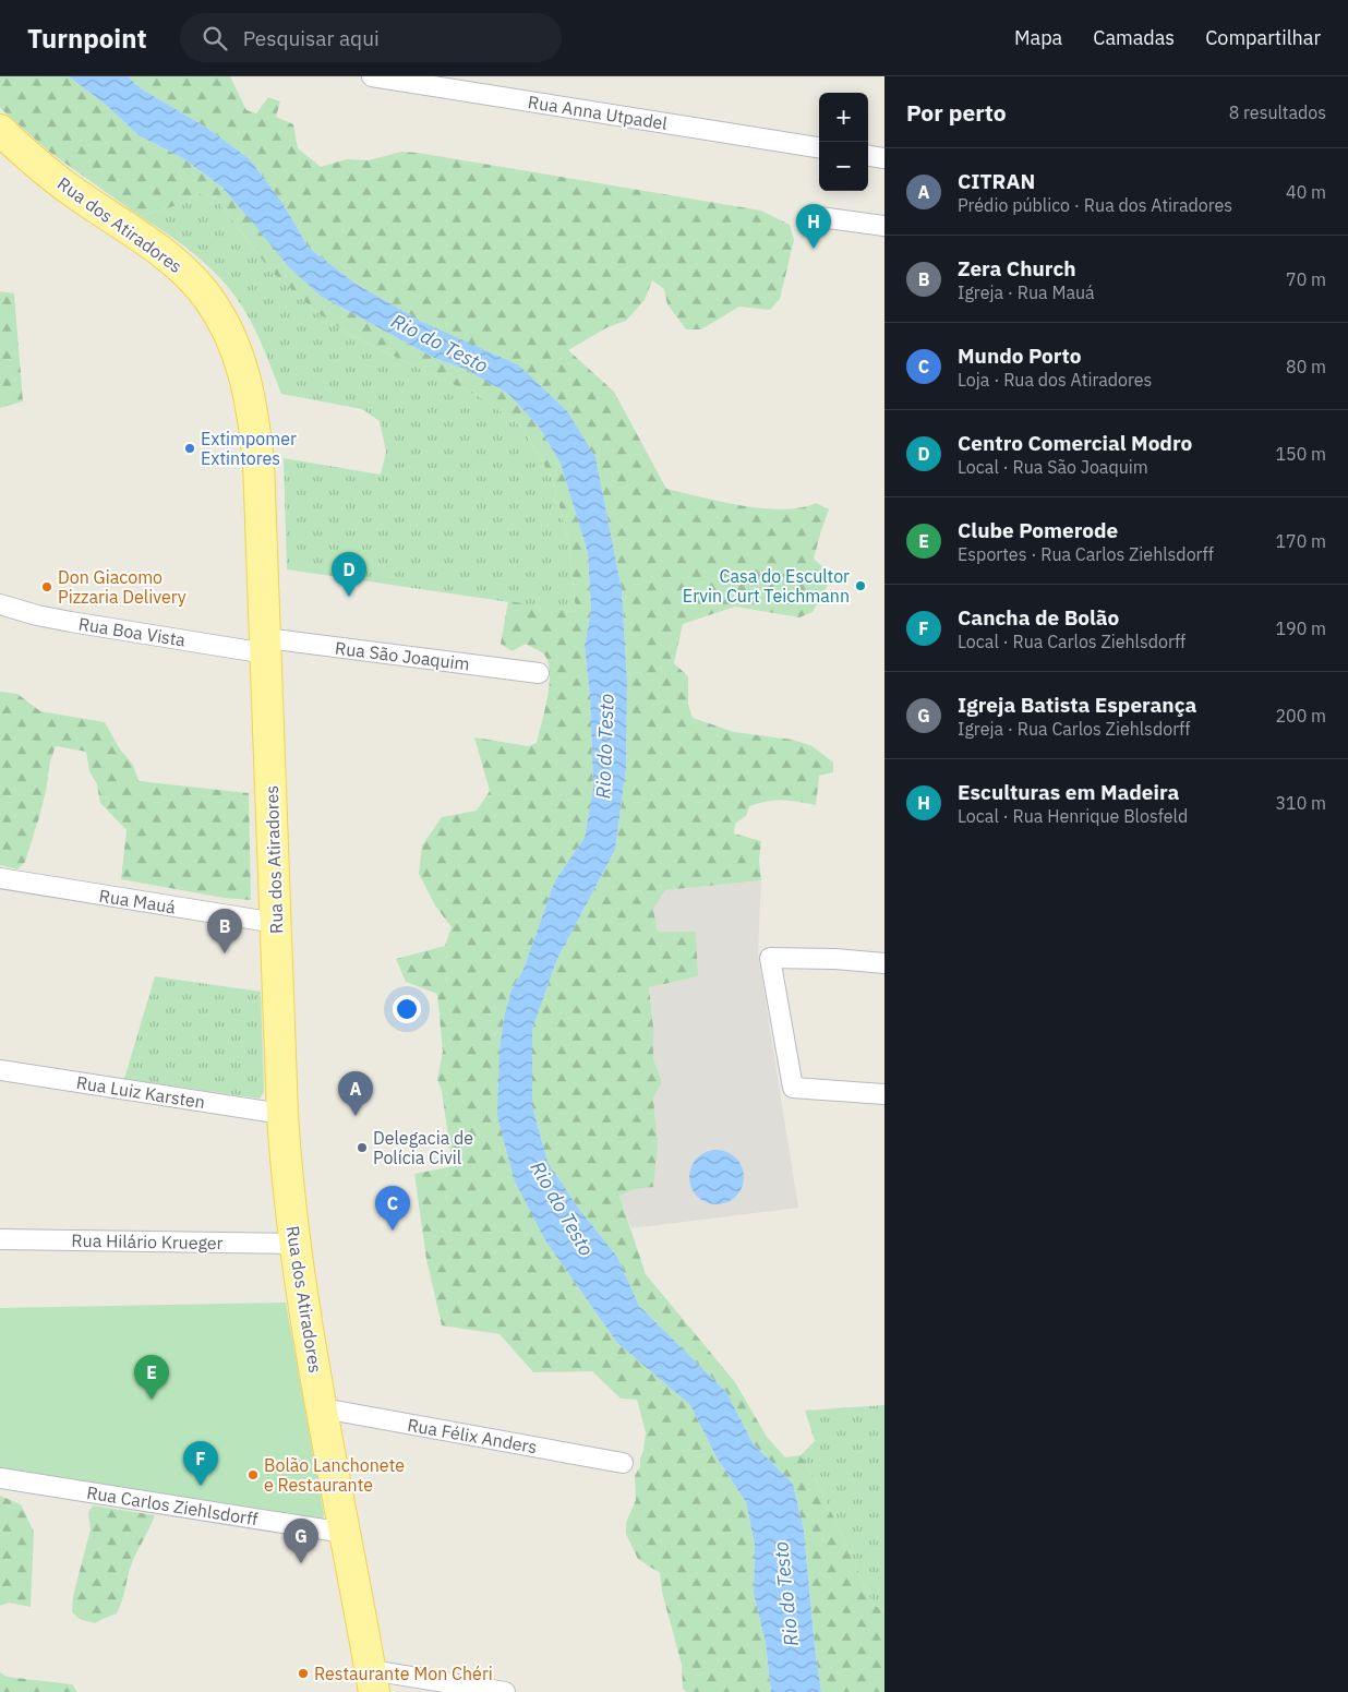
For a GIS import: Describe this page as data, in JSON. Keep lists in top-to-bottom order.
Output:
{
  "streets": {
    "main road": ["Rua dos Atiradores"],
    "street": [
      "Rua Anna Utpadel",
      "Rua Boa Vista",
      "Rua São Joaquim",
      "Rua Mauá",
      "Rua Luiz Karsten",
      "Rua Hilário Krueger",
      "Rua Félix Anders",
      "Rua Carlos Ziehlsdorff"
    ]
  },
  "crossings": [
    ["Rua dos Atiradores", "Rua Boa Vista"],
    ["Rua dos Atiradores", "Rua São Joaquim"],
    ["Rua dos Atiradores", "Rua Mauá"],
    ["Rua dos Atiradores", "Rua Luiz Karsten"],
    ["Rua dos Atiradores", "Rua Hilário Krueger"],
    ["Rua dos Atiradores", "Rua Félix Anders"],
    ["Rua dos Atiradores", "Rua Carlos Ziehlsdorff"],
    ["Rua Boa Vista", "Rua São Joaquim"]
  ],
  "water": ["Rio do Testo"],
  "places": [
    "Extimpomer Extintores",
    "Casa do Escultor Ervin Curt Teichmann",
    "Don Giacomo Pizzaria Delivery",
    "Delegacia de Polícia Civil",
    "Bolão Lanchonete e Restaurante",
    "Restaurante Mon Chéri"
  ],
  "page": {
    "header": "Turnpoint",
    "search": "Pesquisar aqui",
    "nav": ["Mapa", "Camadas", "Compartilhar"],
    "heading": ["Por perto", "8 resultados"],
    "map_buttons": ["+", "−"],
    "list": [
      {
        "mark": "A",
        "name": "CITRAN",
        "note": "Prédio público · Rua dos Atiradores",
        "value": "40 m"
      },
      {
        "mark": "B",
        "name": "Zera Church",
        "note": "Igreja · Rua Mauá",
        "value": "70 m"
      },
      {
        "mark": "C",
        "name": "Mundo Porto",
        "note": "Loja · Rua dos Atiradores",
        "value": "80 m"
      },
      {
        "mark": "D",
        "name": "Centro Comercial Modro",
        "note": "Local · Rua São Joaquim",
        "value": "150 m"
      },
      {
        "mark": "E",
        "name": "Clube Pomerode",
        "note": "Esportes · Rua Carlos Ziehlsdorff",
        "value": "170 m"
      },
      {
        "mark": "F",
        "name": "Cancha de Bolão",
        "note": "Local · Rua Carlos Ziehlsdorff",
        "value": "190 m"
      },
      {
        "mark": "G",
        "name": "Igreja Batista Esperança",
        "note": "Igreja · Rua Carlos Ziehlsdorff",
        "value": "200 m"
      },
      {
        "mark": "H",
        "name": "Esculturas em Madeira",
        "note": "Local · Rua Henrique Blosfeld",
        "value": "310 m"
      }
    ],
    "pins": [
      "H",
      "D",
      "B",
      "A",
      "C",
      "E",
      "F",
      "G"
    ]
  }
}
